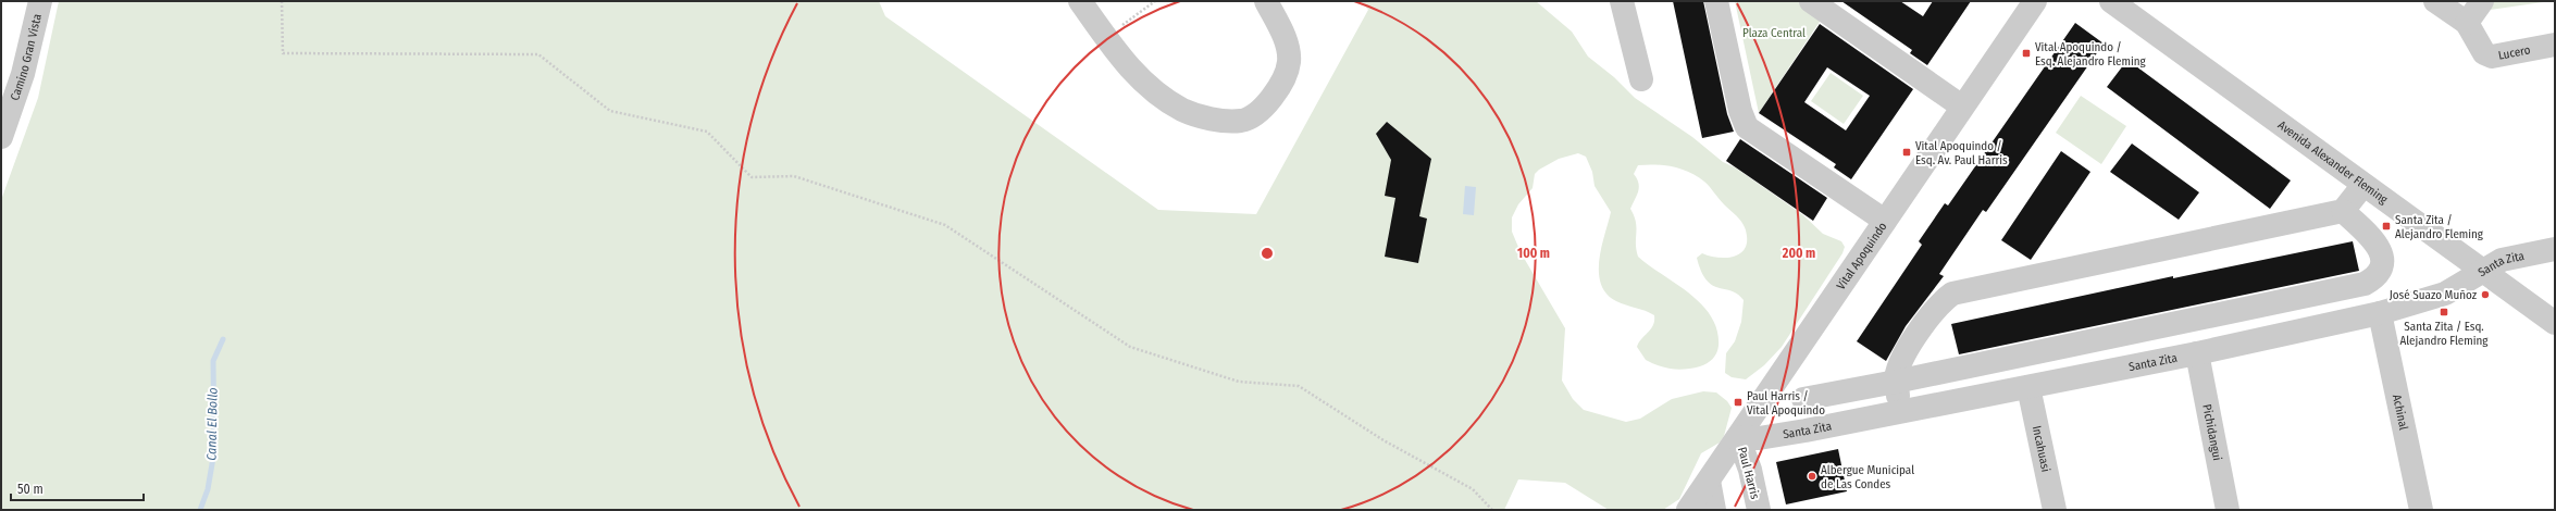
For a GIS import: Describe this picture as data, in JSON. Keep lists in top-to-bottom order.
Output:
{
  "streets": {
    "street": [
      "Lucero",
      "Camino Gran Vista",
      "Avenida Alexander Fleming",
      "Vital Apoquindo",
      "Santa Zita",
      "Achinal",
      "Pichidangui",
      "Incahuasi",
      "Paul Harris"
    ]
  },
  "crossings": [
    ["Avenida Alexander Fleming", "Santa Zita"],
    ["Vital Apoquindo", "Santa Zita"],
    ["Vital Apoquindo", "Paul Harris"],
    ["Santa Zita", "Achinal"],
    ["Santa Zita", "Pichidangui"],
    ["Santa Zita", "Incahuasi"],
    ["Santa Zita", "Paul Harris"]
  ],
  "water": ["Canal El Bollo"],
  "parks": ["Plaza Central"],
  "places": {
    "transit": [
      "Vital Apoquindo / Esq. Alejandro Fleming",
      "Vital Apoquindo / Esq. Av. Paul Harris",
      "Santa Zita / Alejandro Fleming",
      "Santa Zita / Esq. Alejandro Fleming",
      "Paul Harris / Vital Apoquindo"
    ],
    "other": ["José Suazo Muñoz", "Albergue Municipal de Las Condes"]
  },
  "scale_bar": "50 m",
  "rings": ["100 m", "200 m"]
}
